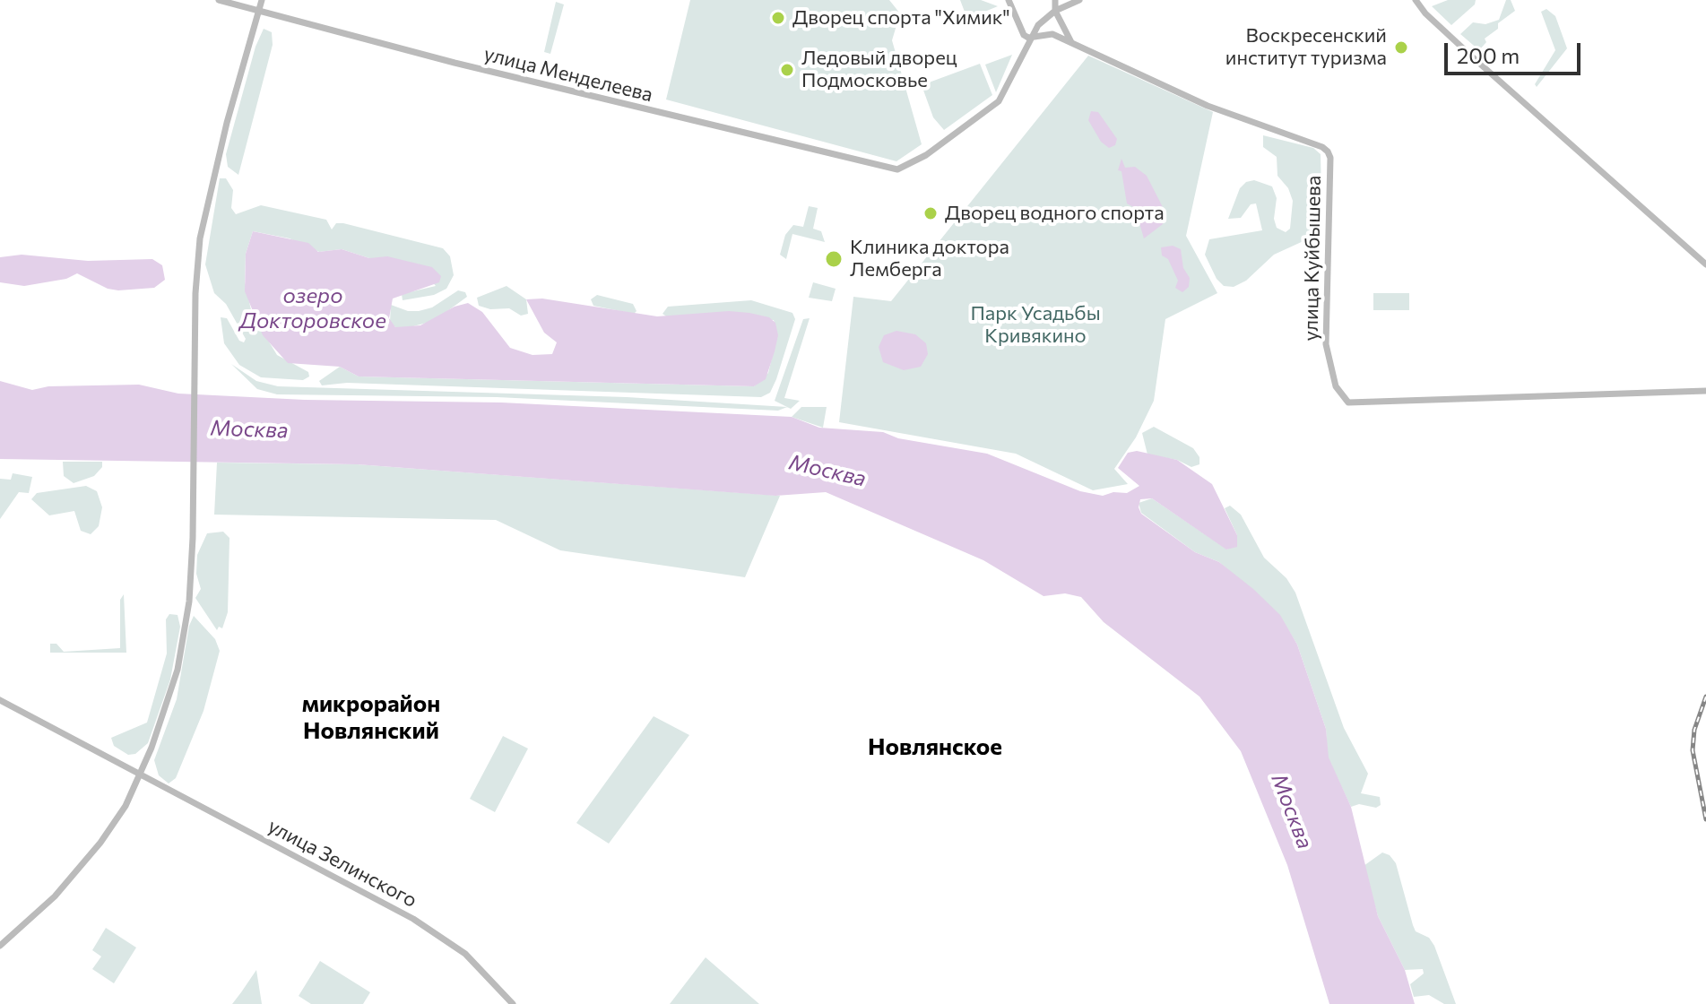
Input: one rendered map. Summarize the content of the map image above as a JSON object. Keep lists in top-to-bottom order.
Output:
{
  "streets": {
    "street": ["улица Менделеева", "улица Куйбышева", "улица Зелинского"]
  },
  "districts": ["микрорайон Новлянский", "Новлянское"],
  "water": ["озеро Докторовское", "Москва"],
  "parks": ["Парк Усадьбы Кривякино"],
  "places": [
    "Дворец спорта \"Химик\"",
    "Воскресенский институт туризма",
    "Ледовый дворец Подмосковье",
    "Дворец водного спорта",
    "Клиника доктора Лемберга"
  ],
  "scale_bar": "200 m"
}
